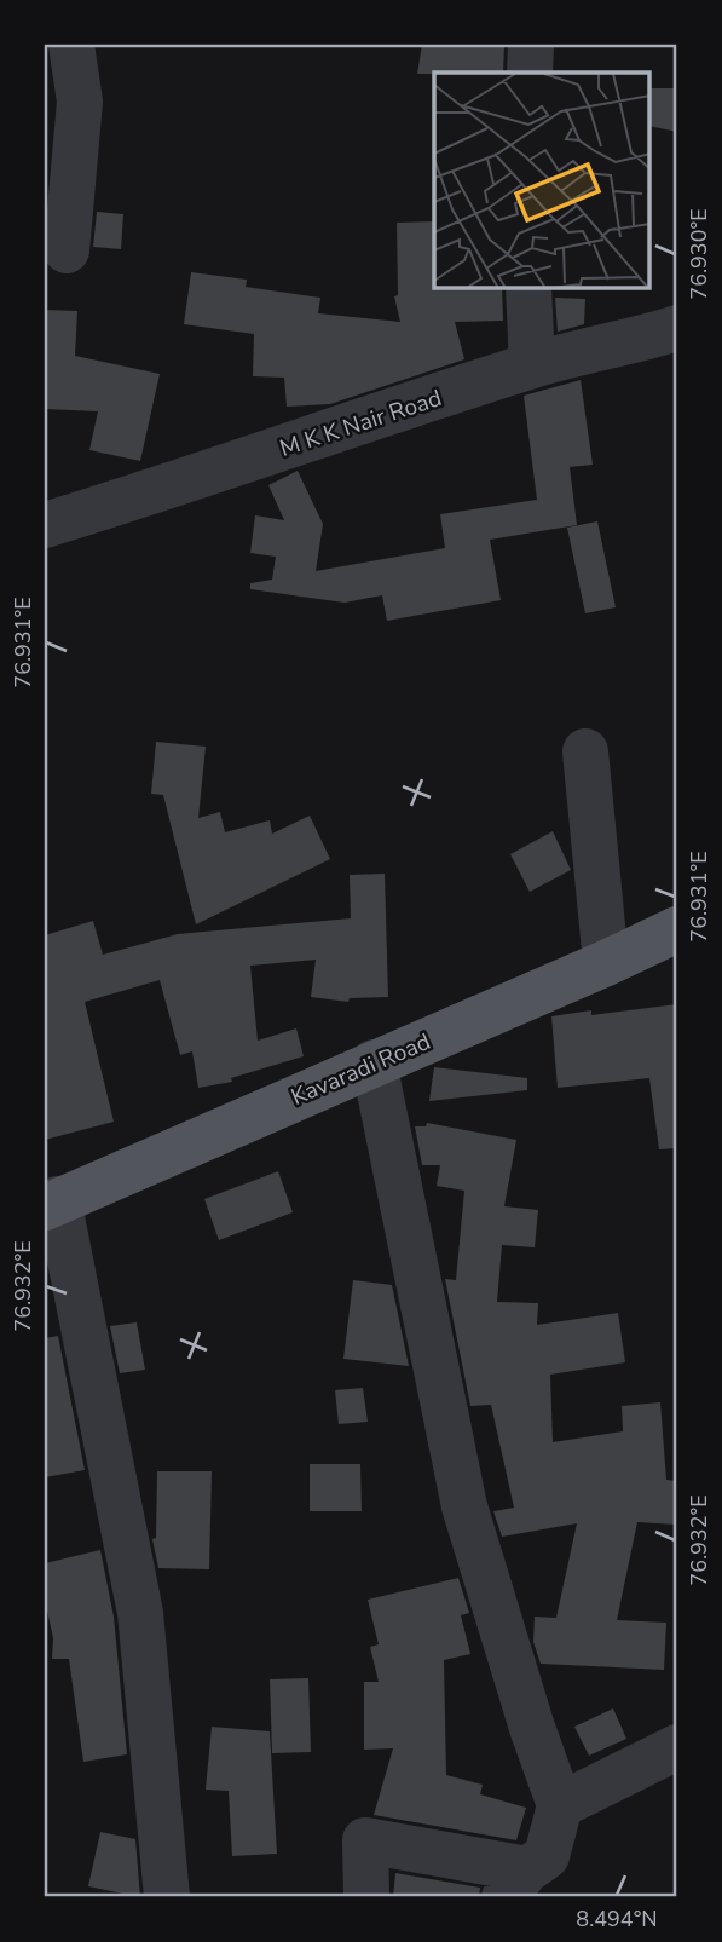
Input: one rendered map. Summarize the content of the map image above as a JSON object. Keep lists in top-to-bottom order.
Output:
{
  "streets": {
    "main road": ["Kavaradi Road"],
    "street": ["M K K Nair Road"]
  },
  "coordinates": [
    "76.930°E",
    "76.931°E",
    "76.932°E",
    "8.494°N"
  ]
}
